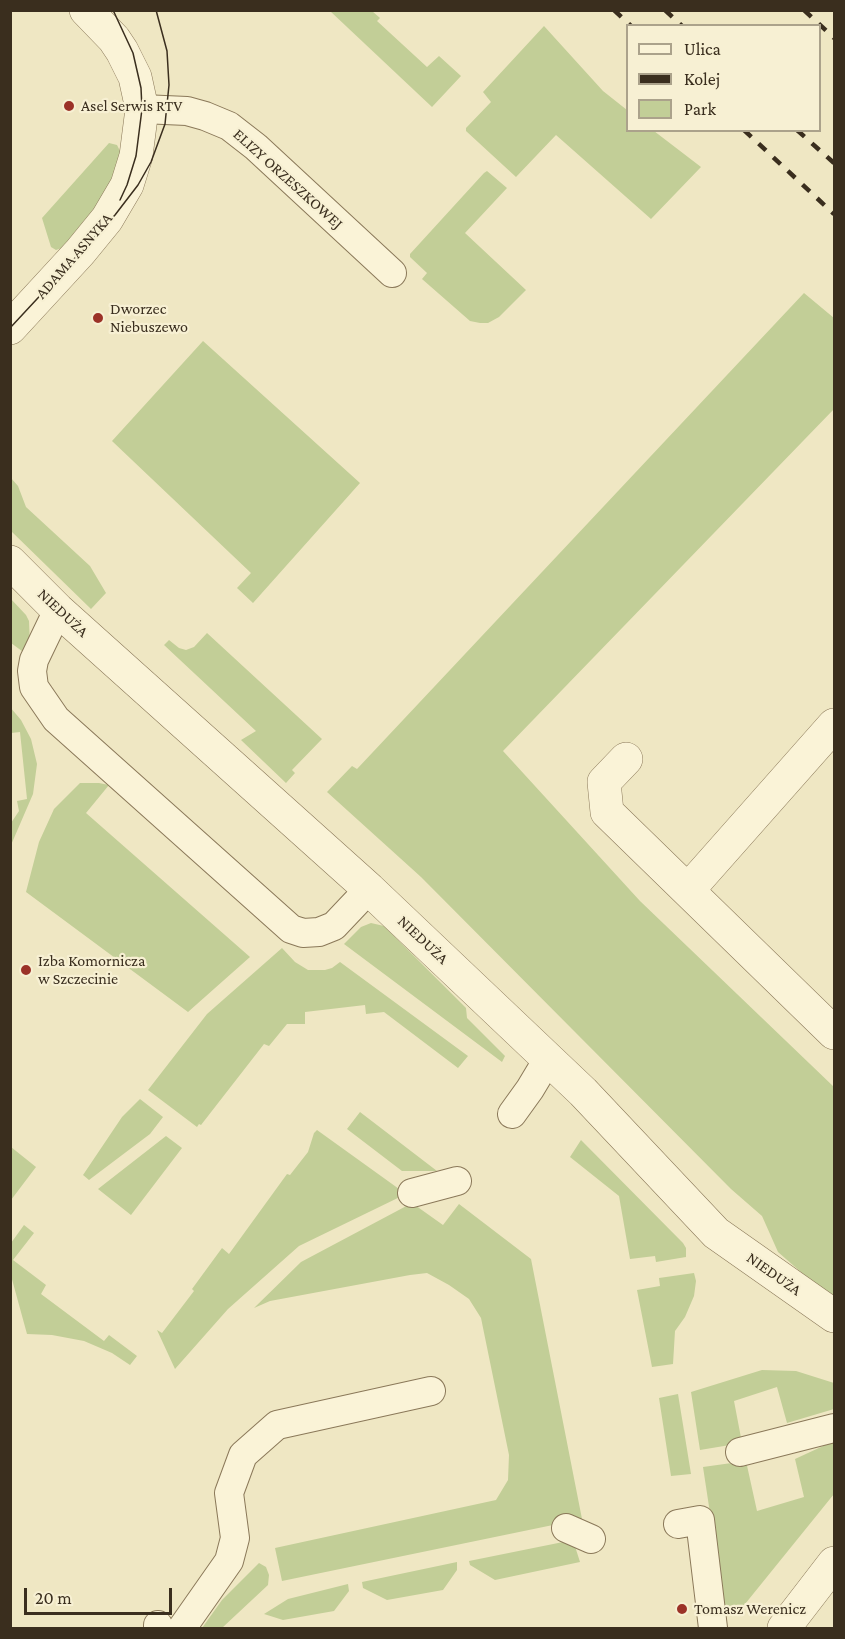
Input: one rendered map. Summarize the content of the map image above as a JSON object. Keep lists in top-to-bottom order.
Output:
{
  "streets": {
    "street": ["ADAMA ASNYKA", "NIEDUŻA"],
    "lane": ["ELIZY ORZESZKOWEJ"]
  },
  "crossings": [
    ["ELIZY ORZESZKOWEJ", "ADAMA ASNYKA"]
  ],
  "places": [
    "Asel Serwis RTV",
    "Dworzec Niebuszewo",
    "Izba Komornicza w Szczecinie",
    "Tomasz Werenicz"
  ],
  "legend": ["Ulica", "Kolej", "Park"],
  "scale_bar": "20 m"
}
